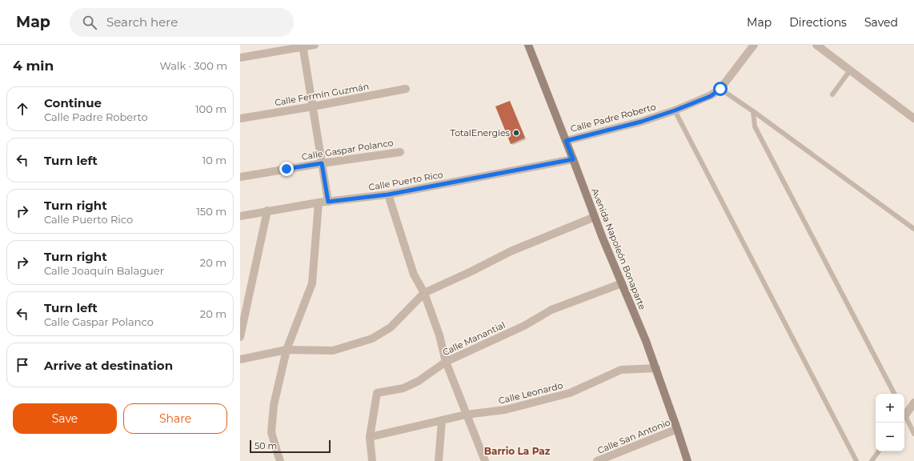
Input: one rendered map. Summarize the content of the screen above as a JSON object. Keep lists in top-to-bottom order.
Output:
{
  "streets": {
    "main road": ["Avenida Napoleón Bonaparte"],
    "street": [
      "Calle Fermín Guzmán",
      "Calle Padre Roberto",
      "Calle Gaspar Polanco",
      "Calle Puerto Rico",
      "Calle Manantial",
      "Calle Leonardo",
      "Calle San Antonio"
    ]
  },
  "crossings": [
    ["Calle Padre Roberto", "Avenida Napoleón Bonaparte"],
    ["Calle Puerto Rico", "Avenida Napoleón Bonaparte"],
    ["Avenida Napoleón Bonaparte", "Calle Manantial"],
    ["Avenida Napoleón Bonaparte", "Calle Leonardo"],
    ["Avenida Napoleón Bonaparte", "Calle San Antonio"],
    ["Calle Manantial", "Calle Leonardo"]
  ],
  "districts": ["Barrio La Paz"],
  "places": ["TotalEnergies"],
  "scale_bar": "50 m",
  "page": {
    "header": "Map",
    "search": "Search here",
    "nav": ["Map", "Directions", "Saved"],
    "heading": ["4 min", "Walk · 300 m"],
    "list": [
      ["Continue", "Calle Padre Roberto", "100 m"],
      ["Turn left", "10 m"],
      ["Turn right", "Calle Puerto Rico", "150 m"],
      ["Turn right", "Calle Joaquín Balaguer", "20 m"],
      ["Turn left", "Calle Gaspar Polanco", "20 m"],
      "Arrive at destination"
    ],
    "buttons": ["Save", "Share"],
    "map_buttons": ["+", "−"],
    "scale": "50 m"
  }
}
